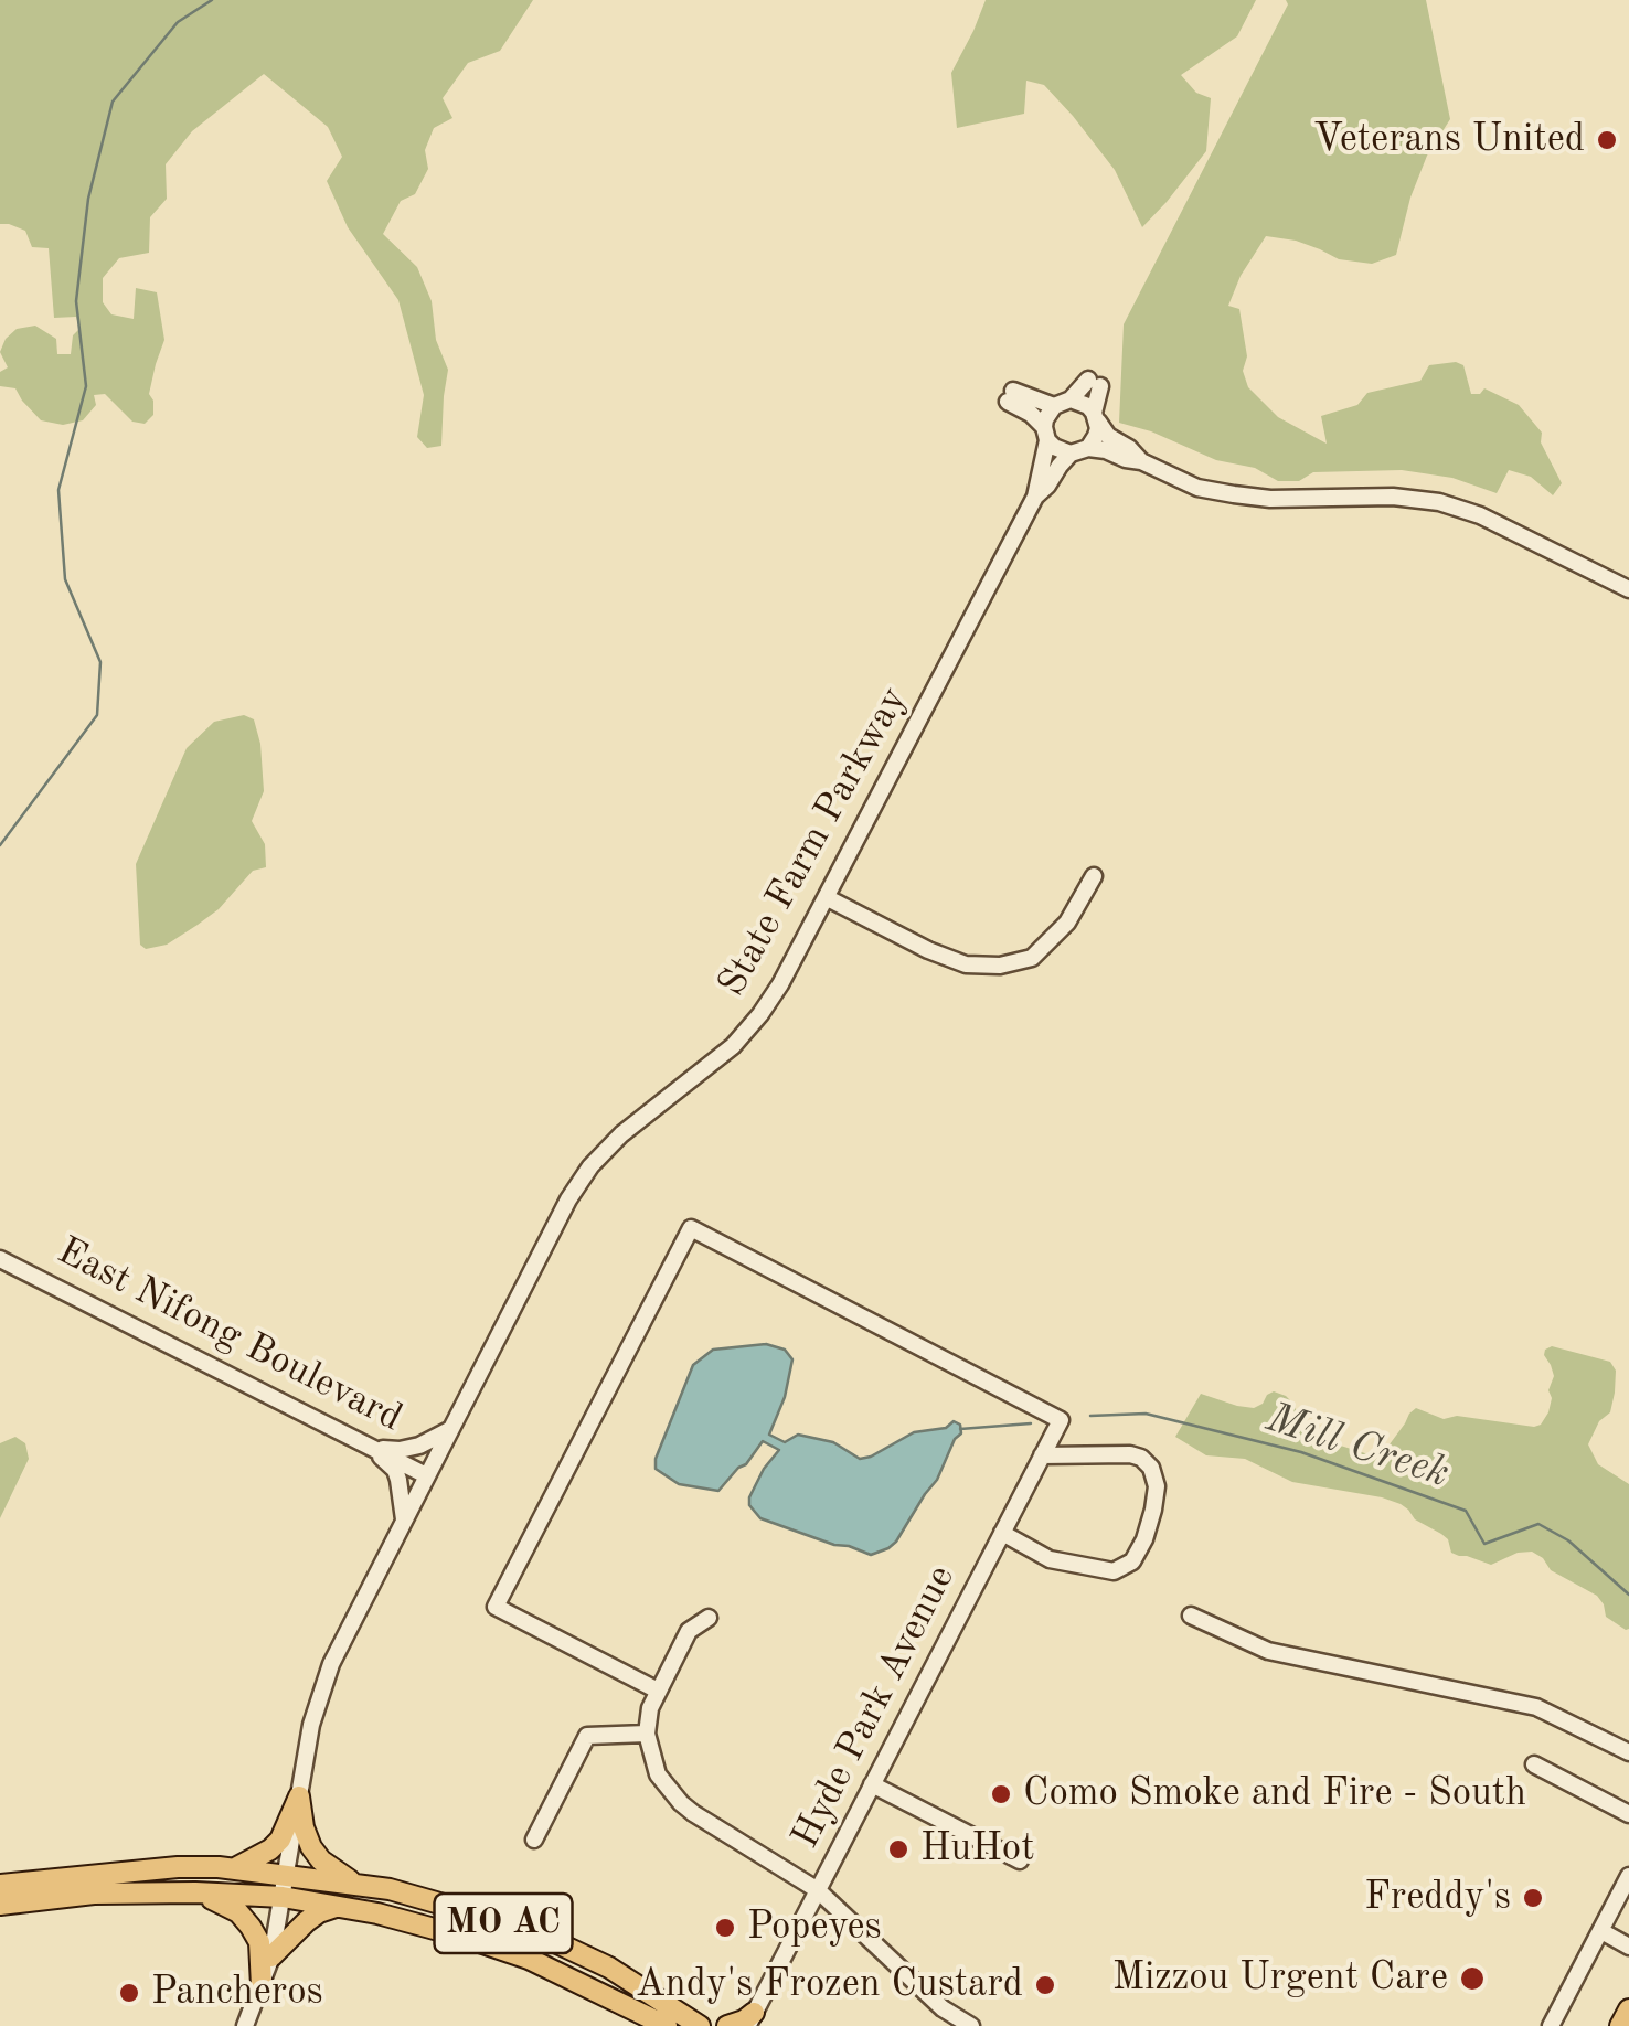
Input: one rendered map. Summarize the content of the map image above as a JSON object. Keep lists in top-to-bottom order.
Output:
{
  "streets": {
    "main road": ["MO AC"],
    "street": ["State Farm Parkway", "East Nifong Boulevard", "Hyde Park Avenue"]
  },
  "crossings": [
    ["State Farm Parkway", "East Nifong Boulevard"],
    ["State Farm Parkway", "MO AC"]
  ],
  "water": ["Mill Creek"],
  "places": [
    "Veterans United",
    "Como Smoke and Fire - South",
    "HuHot",
    "Freddy's",
    "Popeyes",
    "Mizzou Urgent Care",
    "Andy's Frozen Custard",
    "Pancheros"
  ]
}
